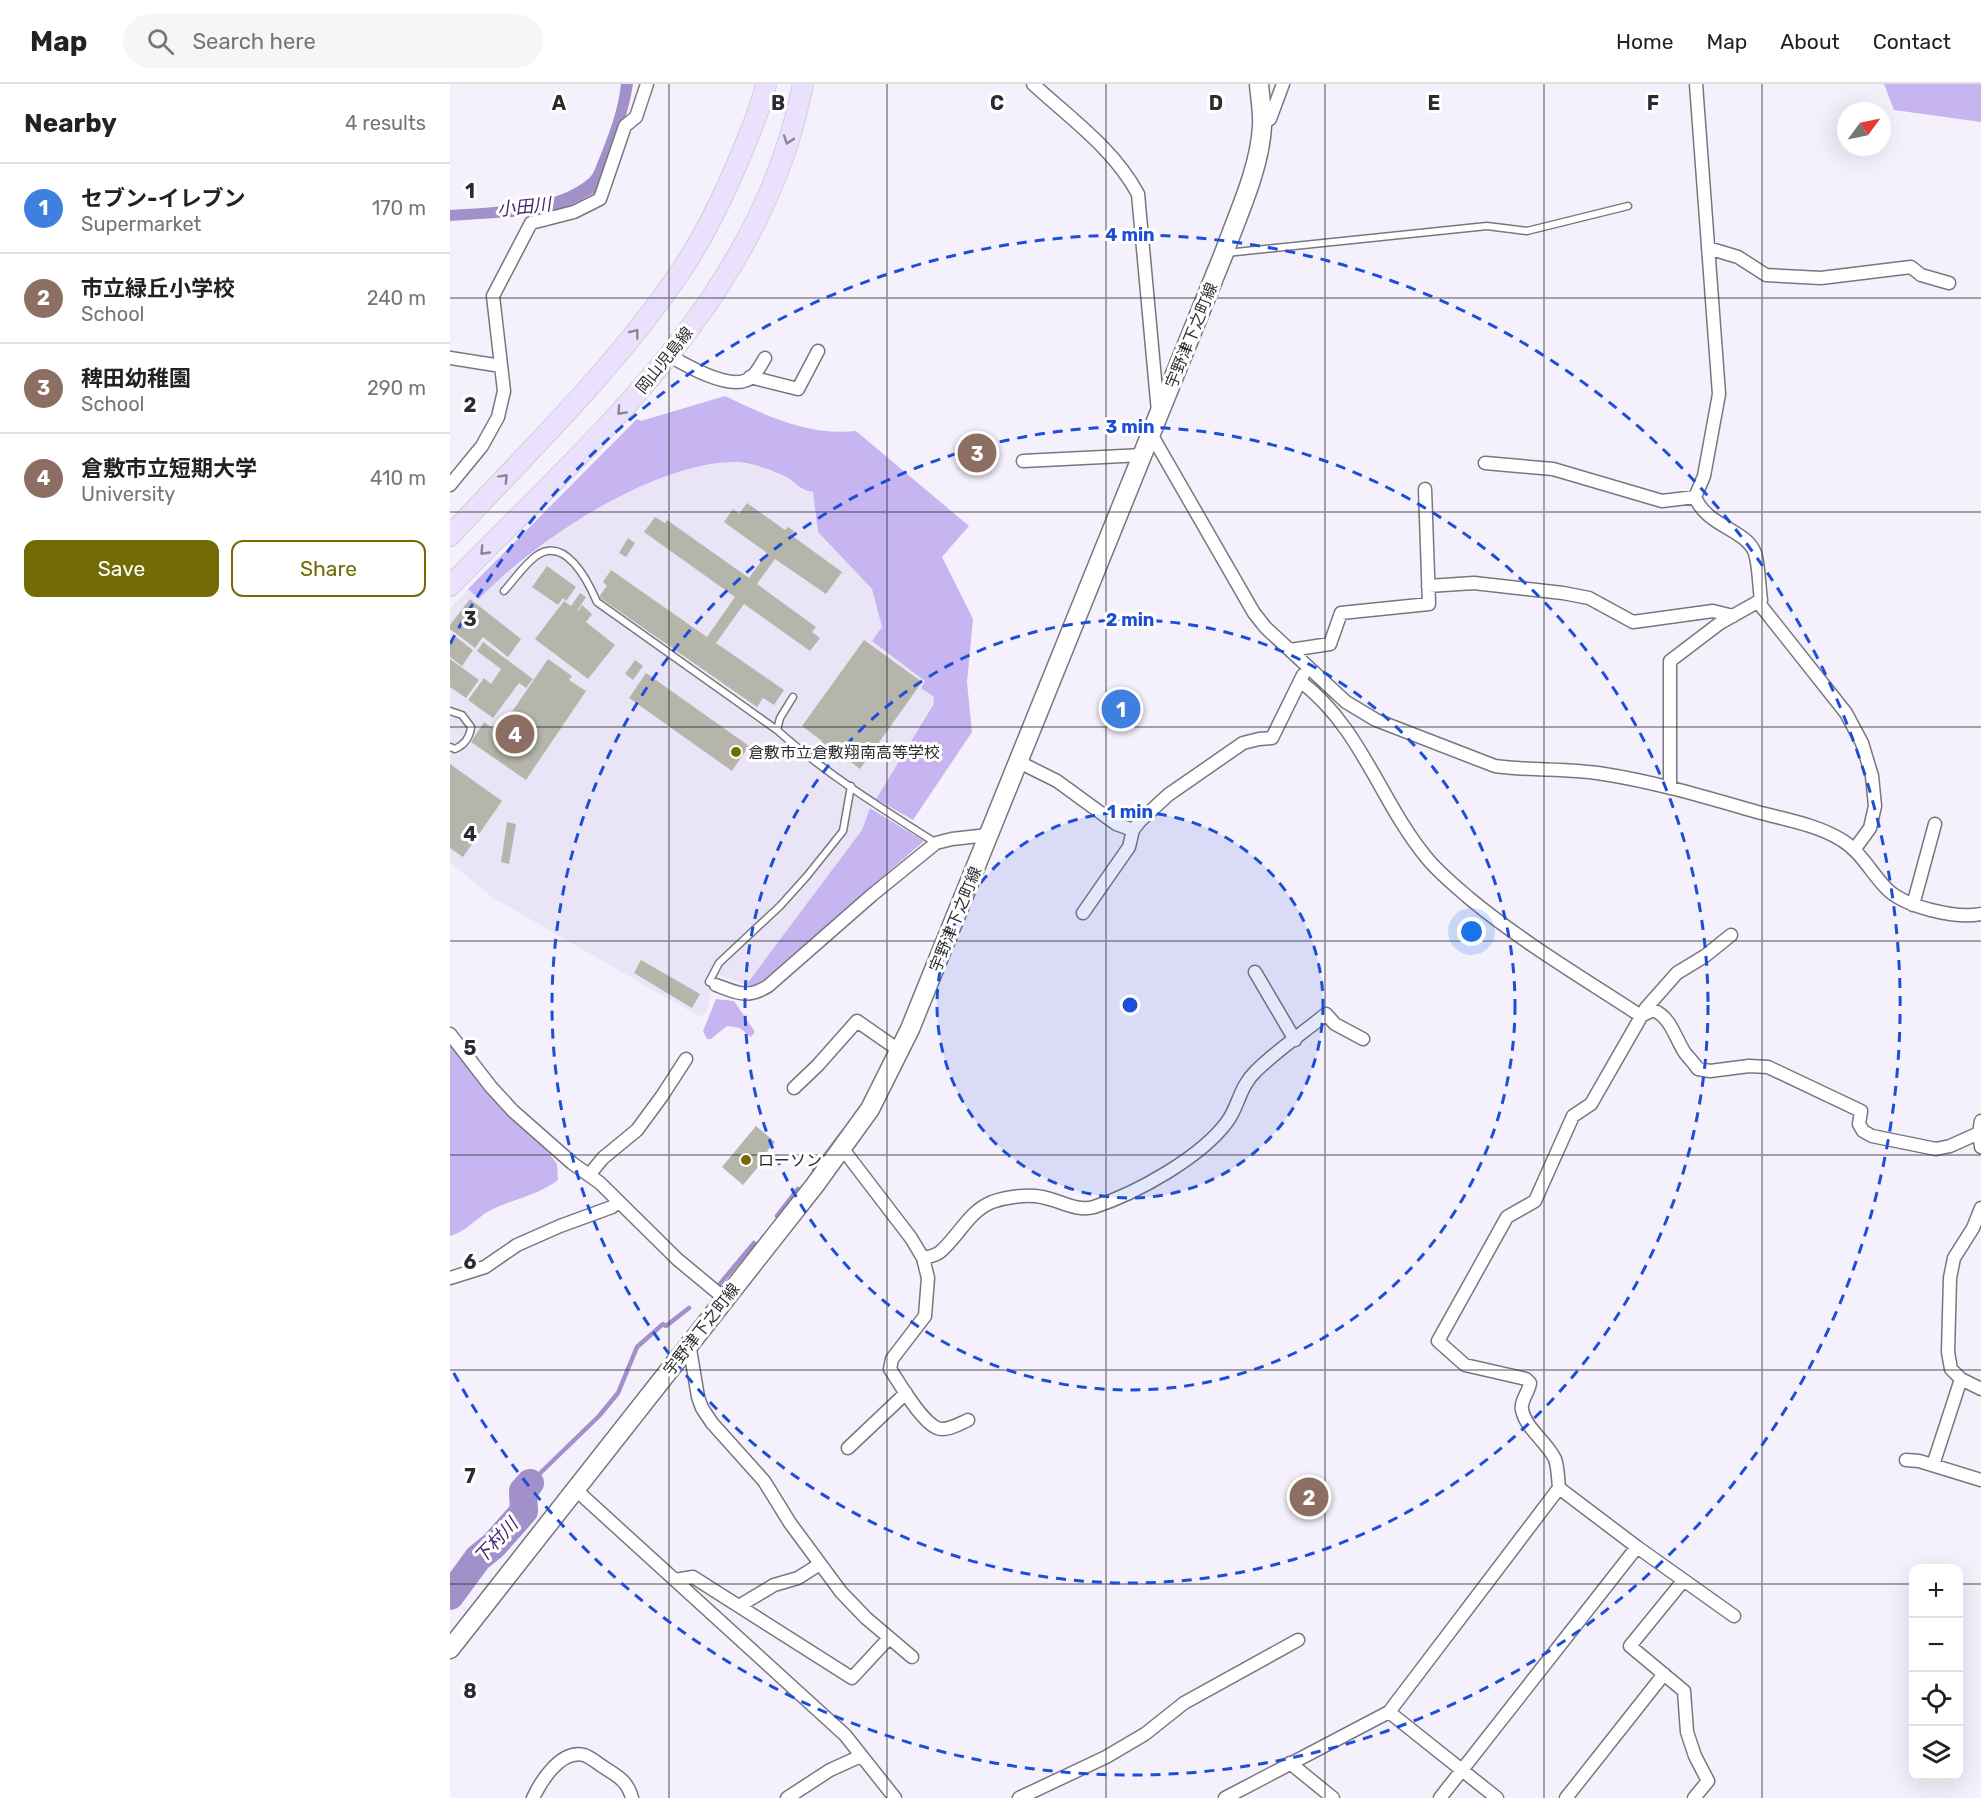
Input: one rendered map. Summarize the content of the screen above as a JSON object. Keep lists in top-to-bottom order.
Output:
{
  "streets": {
    "main road": ["宇野津下之町線", "岡山児島線"]
  },
  "water": ["小田川", "下村川"],
  "places": ["倉敷市立倉敷翔南高等学校", "ローソン"],
  "north": "top right",
  "page": {
    "header": "Map",
    "search": "Search here",
    "nav": [
      "Home",
      "Map",
      "About",
      "Contact"
    ],
    "heading": ["Nearby", "4 results"],
    "list": [
      {
        "mark": "1",
        "name": "セブン-イレブン",
        "note": "Supermarket",
        "value": "170 m"
      },
      {
        "mark": "2",
        "name": "市立緑丘小学校",
        "note": "School",
        "value": "240 m"
      },
      {
        "mark": "3",
        "name": "稗田幼稚園",
        "note": "School",
        "value": "290 m"
      },
      {
        "mark": "4",
        "name": "倉敷市立短期大学",
        "note": "University",
        "value": "410 m"
      }
    ],
    "pins": [
      "3",
      "1",
      "4",
      "2"
    ],
    "buttons": ["Save", "Share"],
    "map_buttons": ["+", "−"]
  },
  "grid": {
    "columns": [
      "A",
      "B",
      "C",
      "D",
      "E",
      "F"
    ],
    "rows": [
      "1",
      "2",
      "3",
      "4",
      "5",
      "6",
      "7",
      "8"
    ]
  },
  "rings": [
    "4 min",
    "3 min",
    "2 min",
    "1 min"
  ]
}
